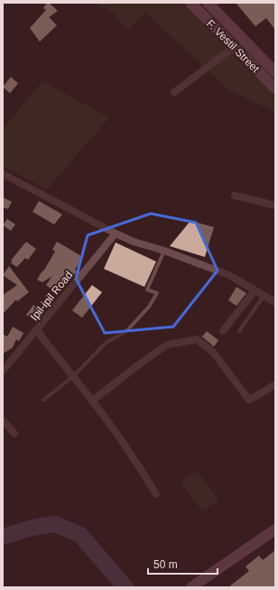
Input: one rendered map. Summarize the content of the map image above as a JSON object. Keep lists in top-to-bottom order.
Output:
{
  "streets": {
    "main road": ["F. Vestil Street"],
    "street": ["Ipil-ipil Road"]
  },
  "scale_bar": "50 m"
}
